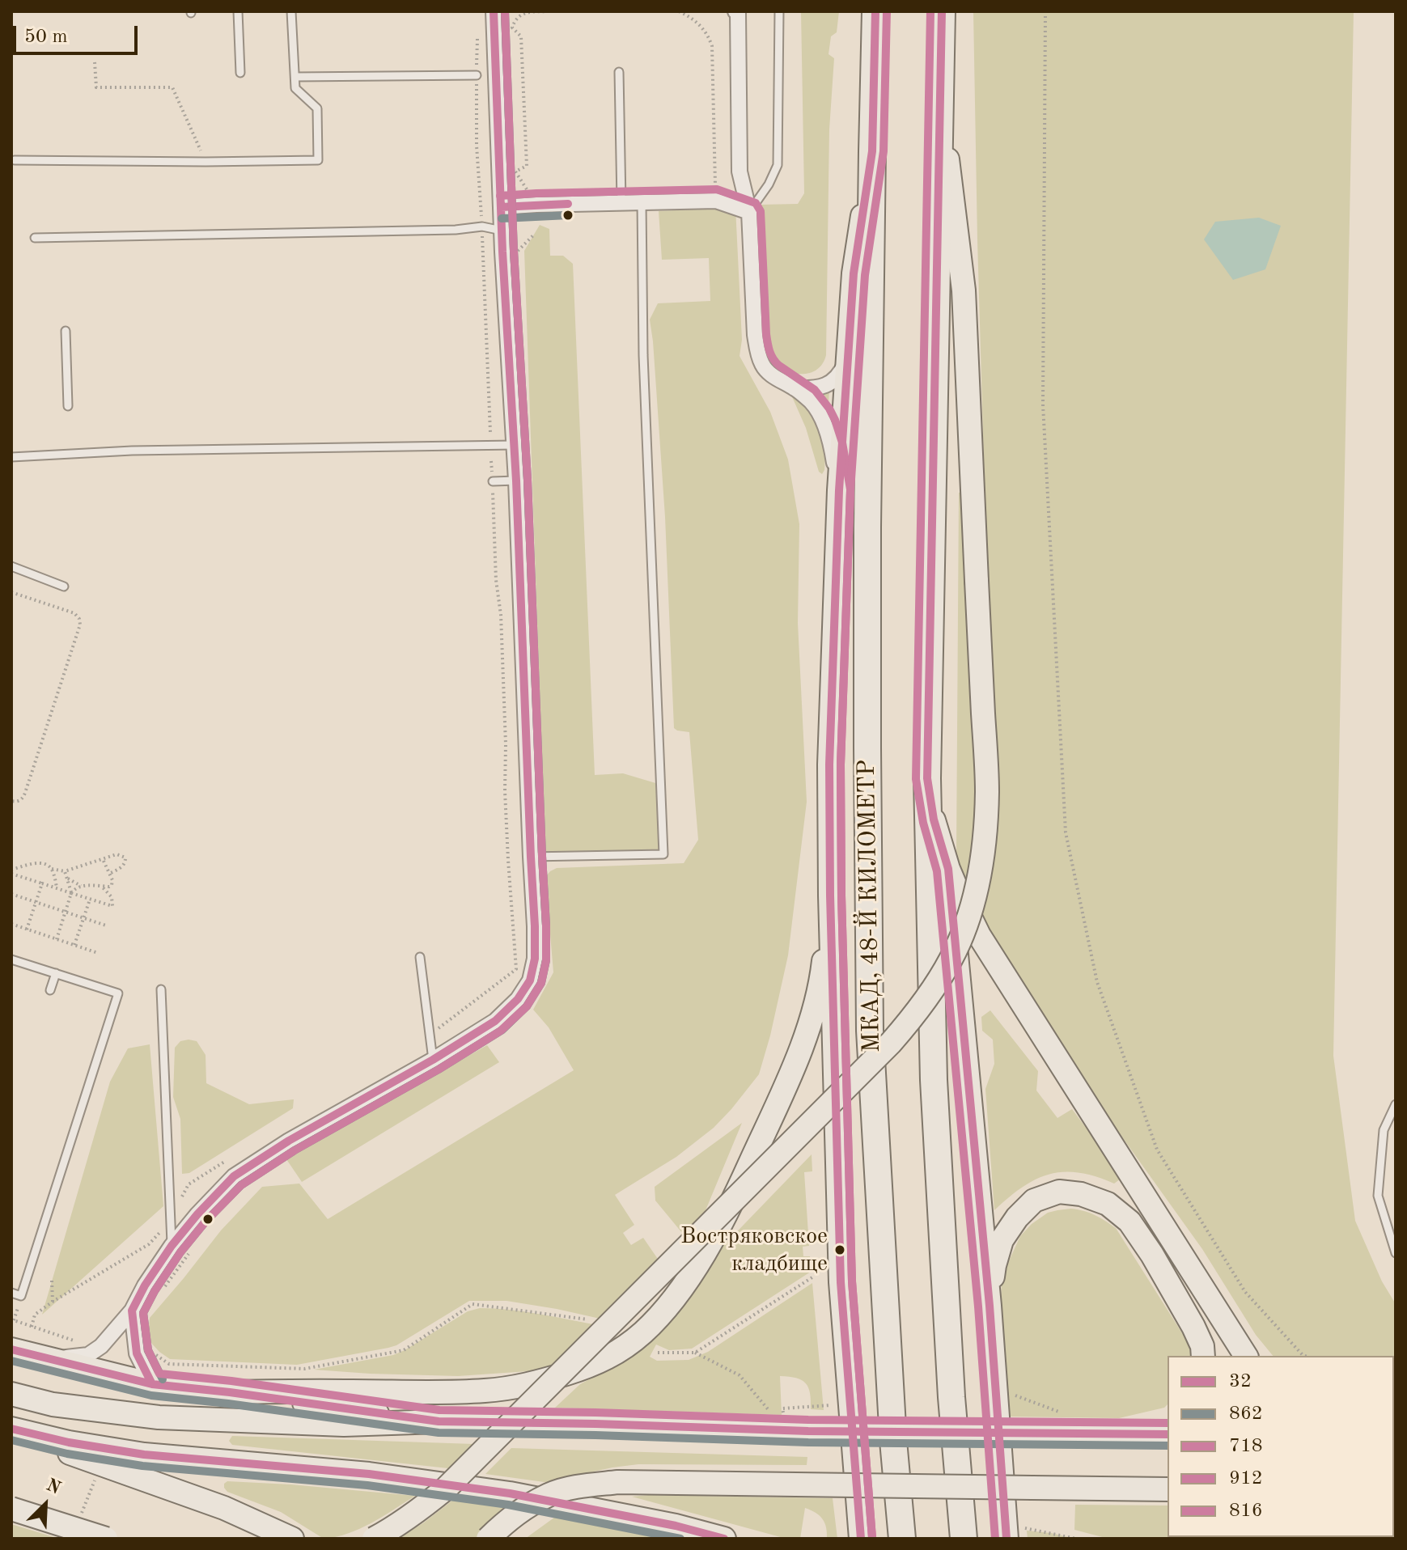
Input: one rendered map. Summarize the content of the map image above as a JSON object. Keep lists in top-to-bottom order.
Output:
{
  "streets": {
    "highway": ["МКАД, 48-Й КИЛОМЕТР"]
  },
  "places": ["Востряковское кладбище"],
  "lines": [
    "transit line 32",
    "transit line 862",
    "transit line 718",
    "transit line 912",
    "transit line 816"
  ],
  "legend": [
    "32",
    "862",
    "718",
    "912",
    "816"
  ],
  "scale_bar": "50 m",
  "north": "top right"
}
